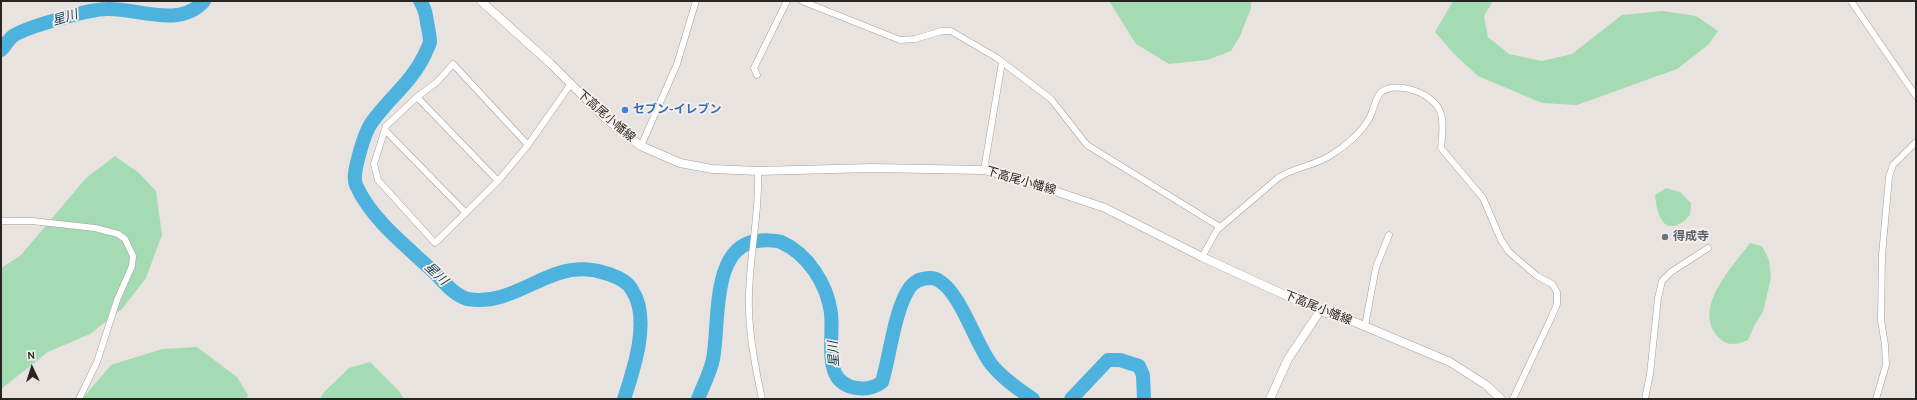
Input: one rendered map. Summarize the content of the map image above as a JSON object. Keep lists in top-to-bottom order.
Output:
{
  "streets": {
    "main road": ["下高尾小幡線"]
  },
  "water": ["星川"],
  "places": ["セブン-イレブン", "得成寺"],
  "north": "top"
}
